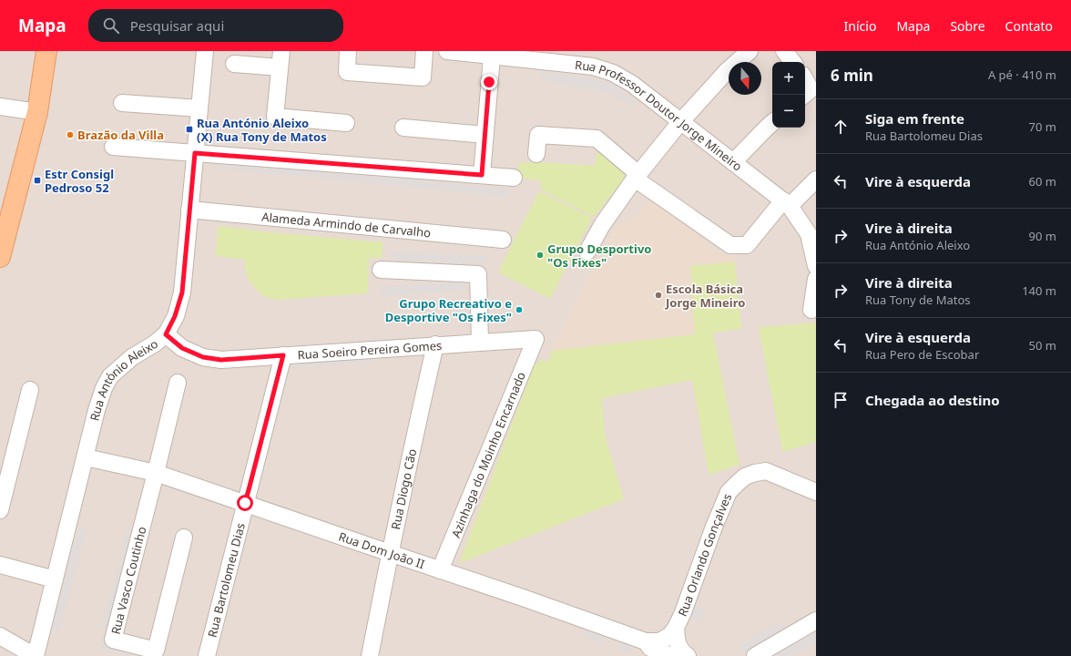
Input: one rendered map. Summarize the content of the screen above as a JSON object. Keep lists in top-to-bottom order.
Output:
{
  "streets": {
    "street": [
      "Rua Professor Doutor Jorge Mineiro",
      "Alameda Armindo de Carvalho",
      "Rua Soeiro Pereira Gomes",
      "Rua António Aleixo",
      "Azinhaga do Moinho Encarnado",
      "Rua Diogo Cão",
      "Rua Dom João II",
      "Rua Orlando Gonçalves",
      "Rua Bartolomeu Dias",
      "Rua Vasco Coutinho"
    ]
  },
  "crossings": [
    ["Alameda Armindo de Carvalho", "Rua António Aleixo"],
    ["Rua Soeiro Pereira Gomes", "Rua António Aleixo"],
    ["Rua Soeiro Pereira Gomes", "Azinhaga do Moinho Encarnado"],
    ["Rua Soeiro Pereira Gomes", "Rua Diogo Cão"],
    ["Rua Soeiro Pereira Gomes", "Rua Bartolomeu Dias"],
    ["Rua António Aleixo", "Rua Dom João II"],
    ["Azinhaga do Moinho Encarnado", "Rua Dom João II"],
    ["Rua Diogo Cão", "Rua Dom João II"],
    ["Rua Dom João II", "Rua Orlando Gonçalves"],
    ["Rua Dom João II", "Rua Bartolomeu Dias"],
    ["Rua Dom João II", "Rua Vasco Coutinho"]
  ],
  "places": {
    "transit": ["Rua António Aleixo (X) Rua Tony de Matos", "Estr Consigl Pedroso 52"],
    "other": [
      "Brazão da Villa",
      "Grupo Desportivo \"Os Fixes\"",
      "Escola Básica Jorge Mineiro",
      "Grupo Recreativo e Desportive \"Os Fixes\""
    ]
  },
  "north": "bottom",
  "page": {
    "header": "Mapa",
    "search": "Pesquisar aqui",
    "nav": [
      "Início",
      "Mapa",
      "Sobre",
      "Contato"
    ],
    "heading": ["6 min", "A pé · 410 m"],
    "map_buttons": ["+", "−"],
    "list": [
      ["Siga em frente", "Rua Bartolomeu Dias", "70 m"],
      ["Vire à esquerda", "60 m"],
      ["Vire à direita", "Rua António Aleixo", "90 m"],
      ["Vire à direita", "Rua Tony de Matos", "140 m"],
      ["Vire à esquerda", "Rua Pero de Escobar", "50 m"],
      "Chegada ao destino"
    ]
  }
}
